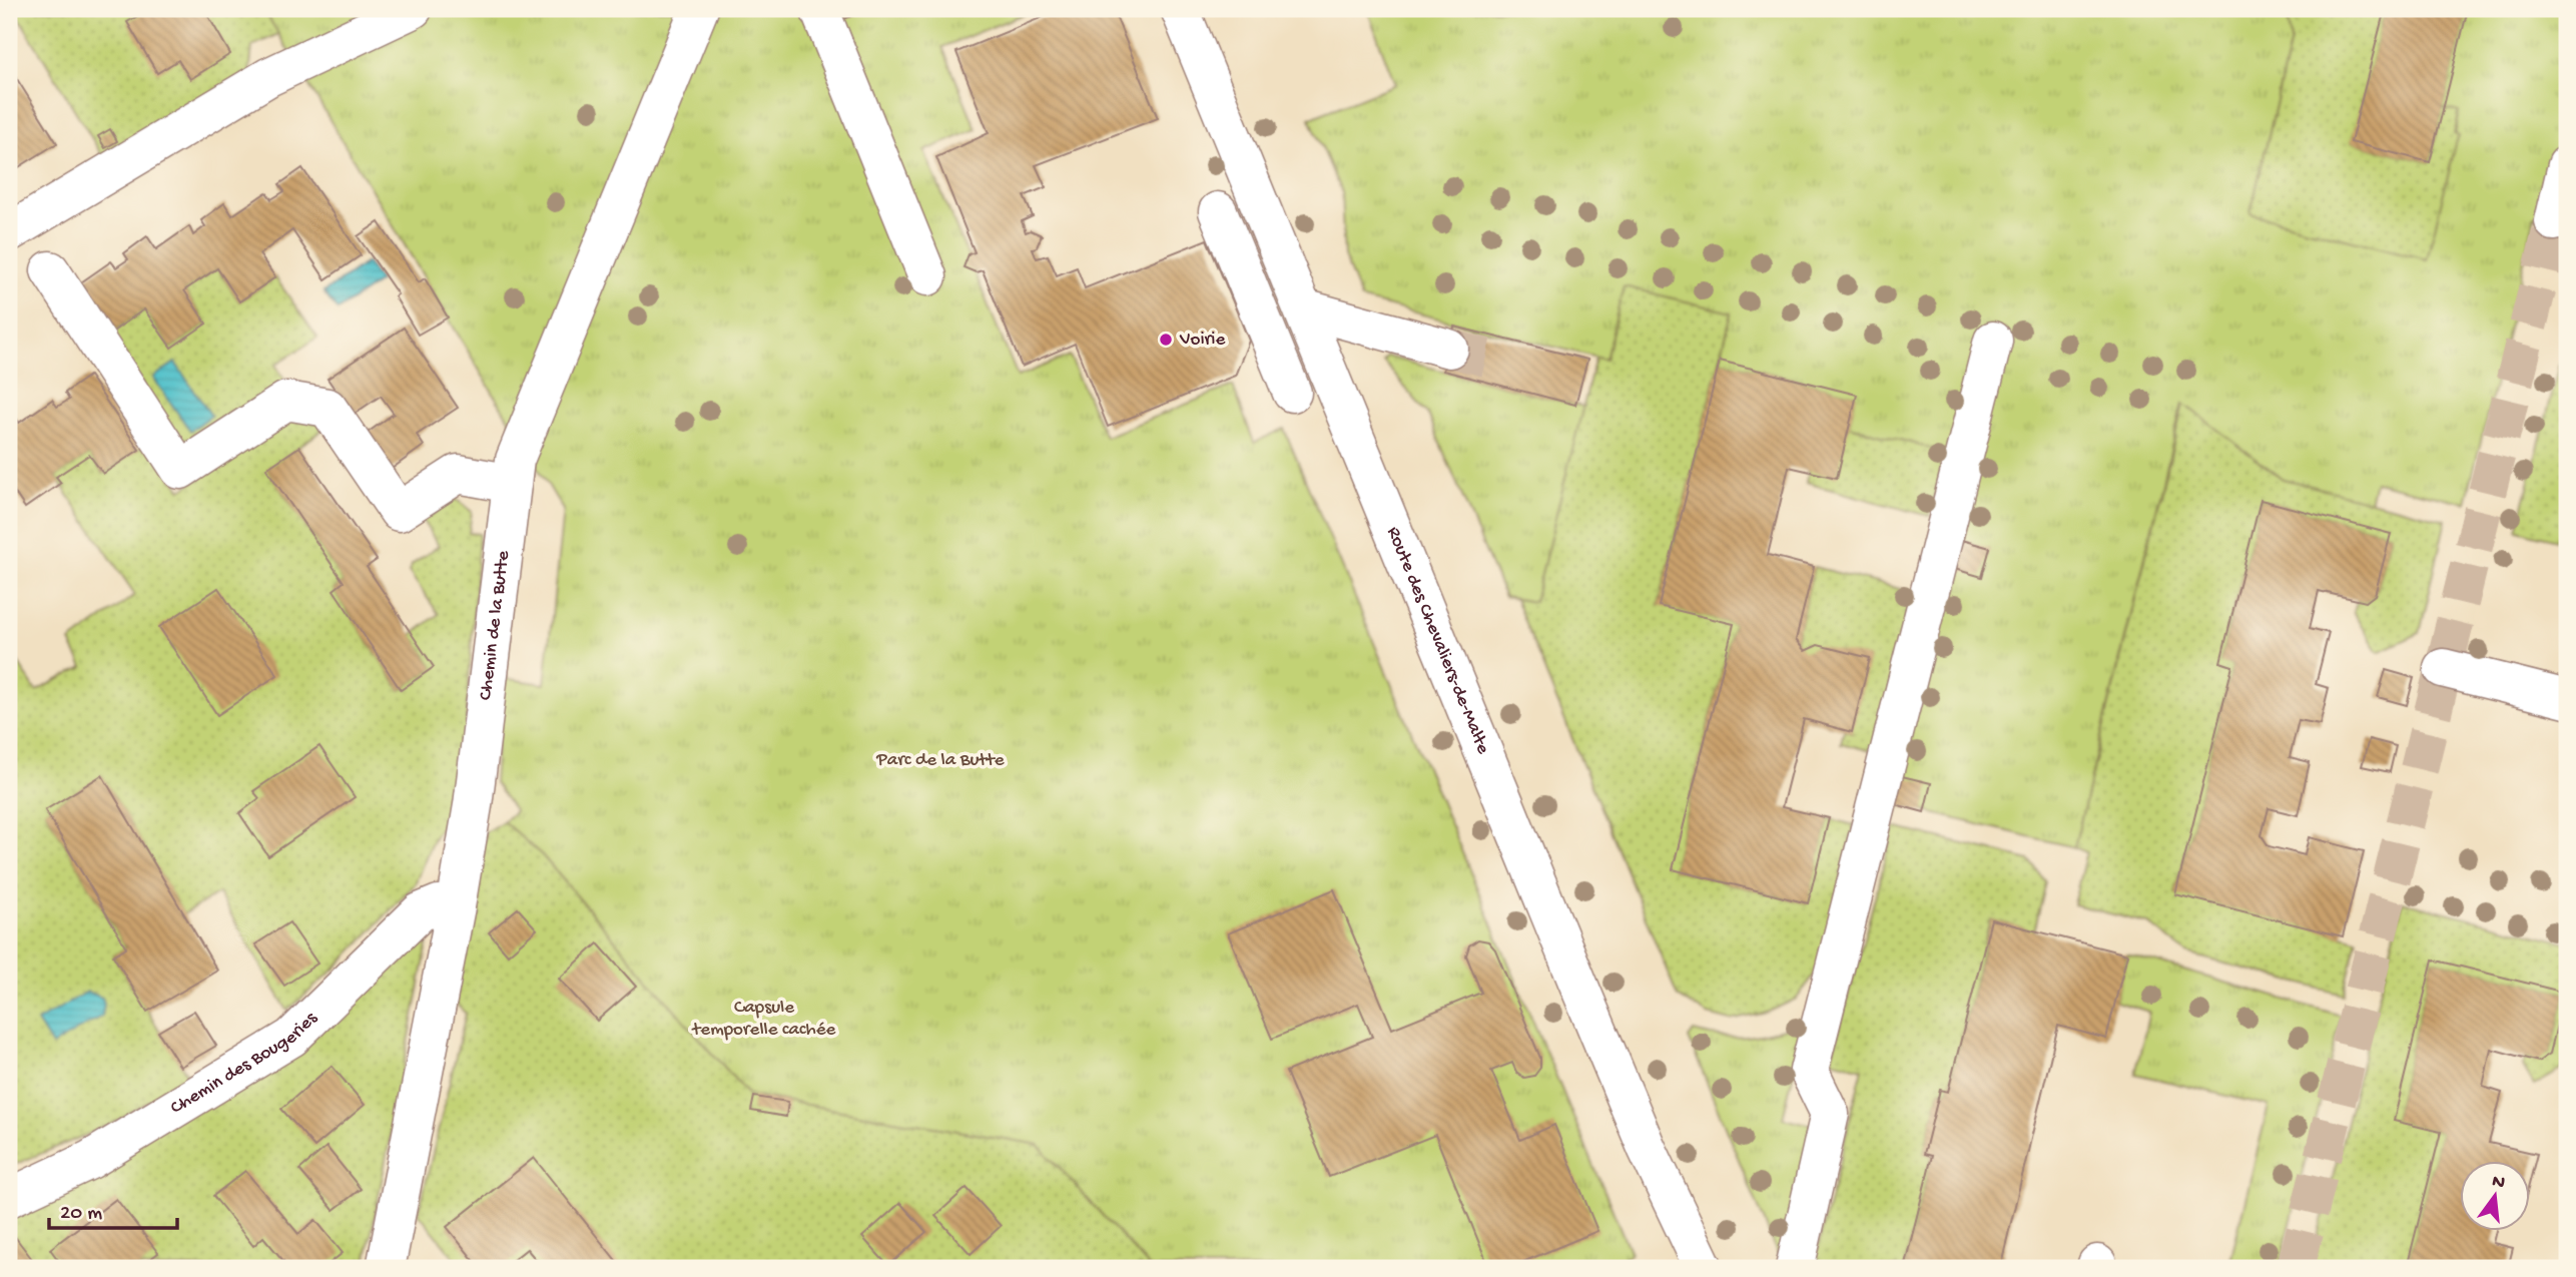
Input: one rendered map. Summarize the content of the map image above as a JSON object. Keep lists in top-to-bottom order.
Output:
{
  "streets": {
    "street": ["Chemin de la Butte", "Route des Chevaliers-de-Malte", "Chemin des Bougeries"]
  },
  "crossings": [
    ["Chemin de la Butte", "Chemin des Bougeries"]
  ],
  "parks": ["Parc de la Butte", "Capsule temporelle cachée"],
  "places": ["Voirie"],
  "scale_bar": "20 m",
  "north": "top"
}
